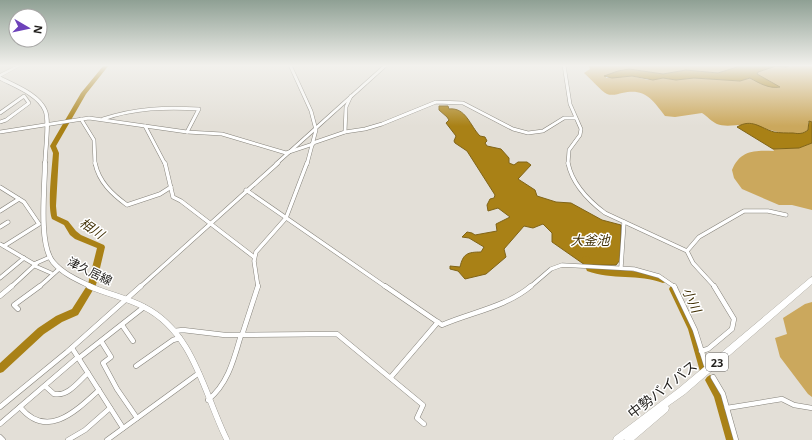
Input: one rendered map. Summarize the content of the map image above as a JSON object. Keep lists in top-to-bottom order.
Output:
{
  "streets": {
    "highway": ["23", "中勢バイパス"],
    "main road": ["津久居線"]
  },
  "water": ["相川", "大釜池", "小川"],
  "north": "right"
}
